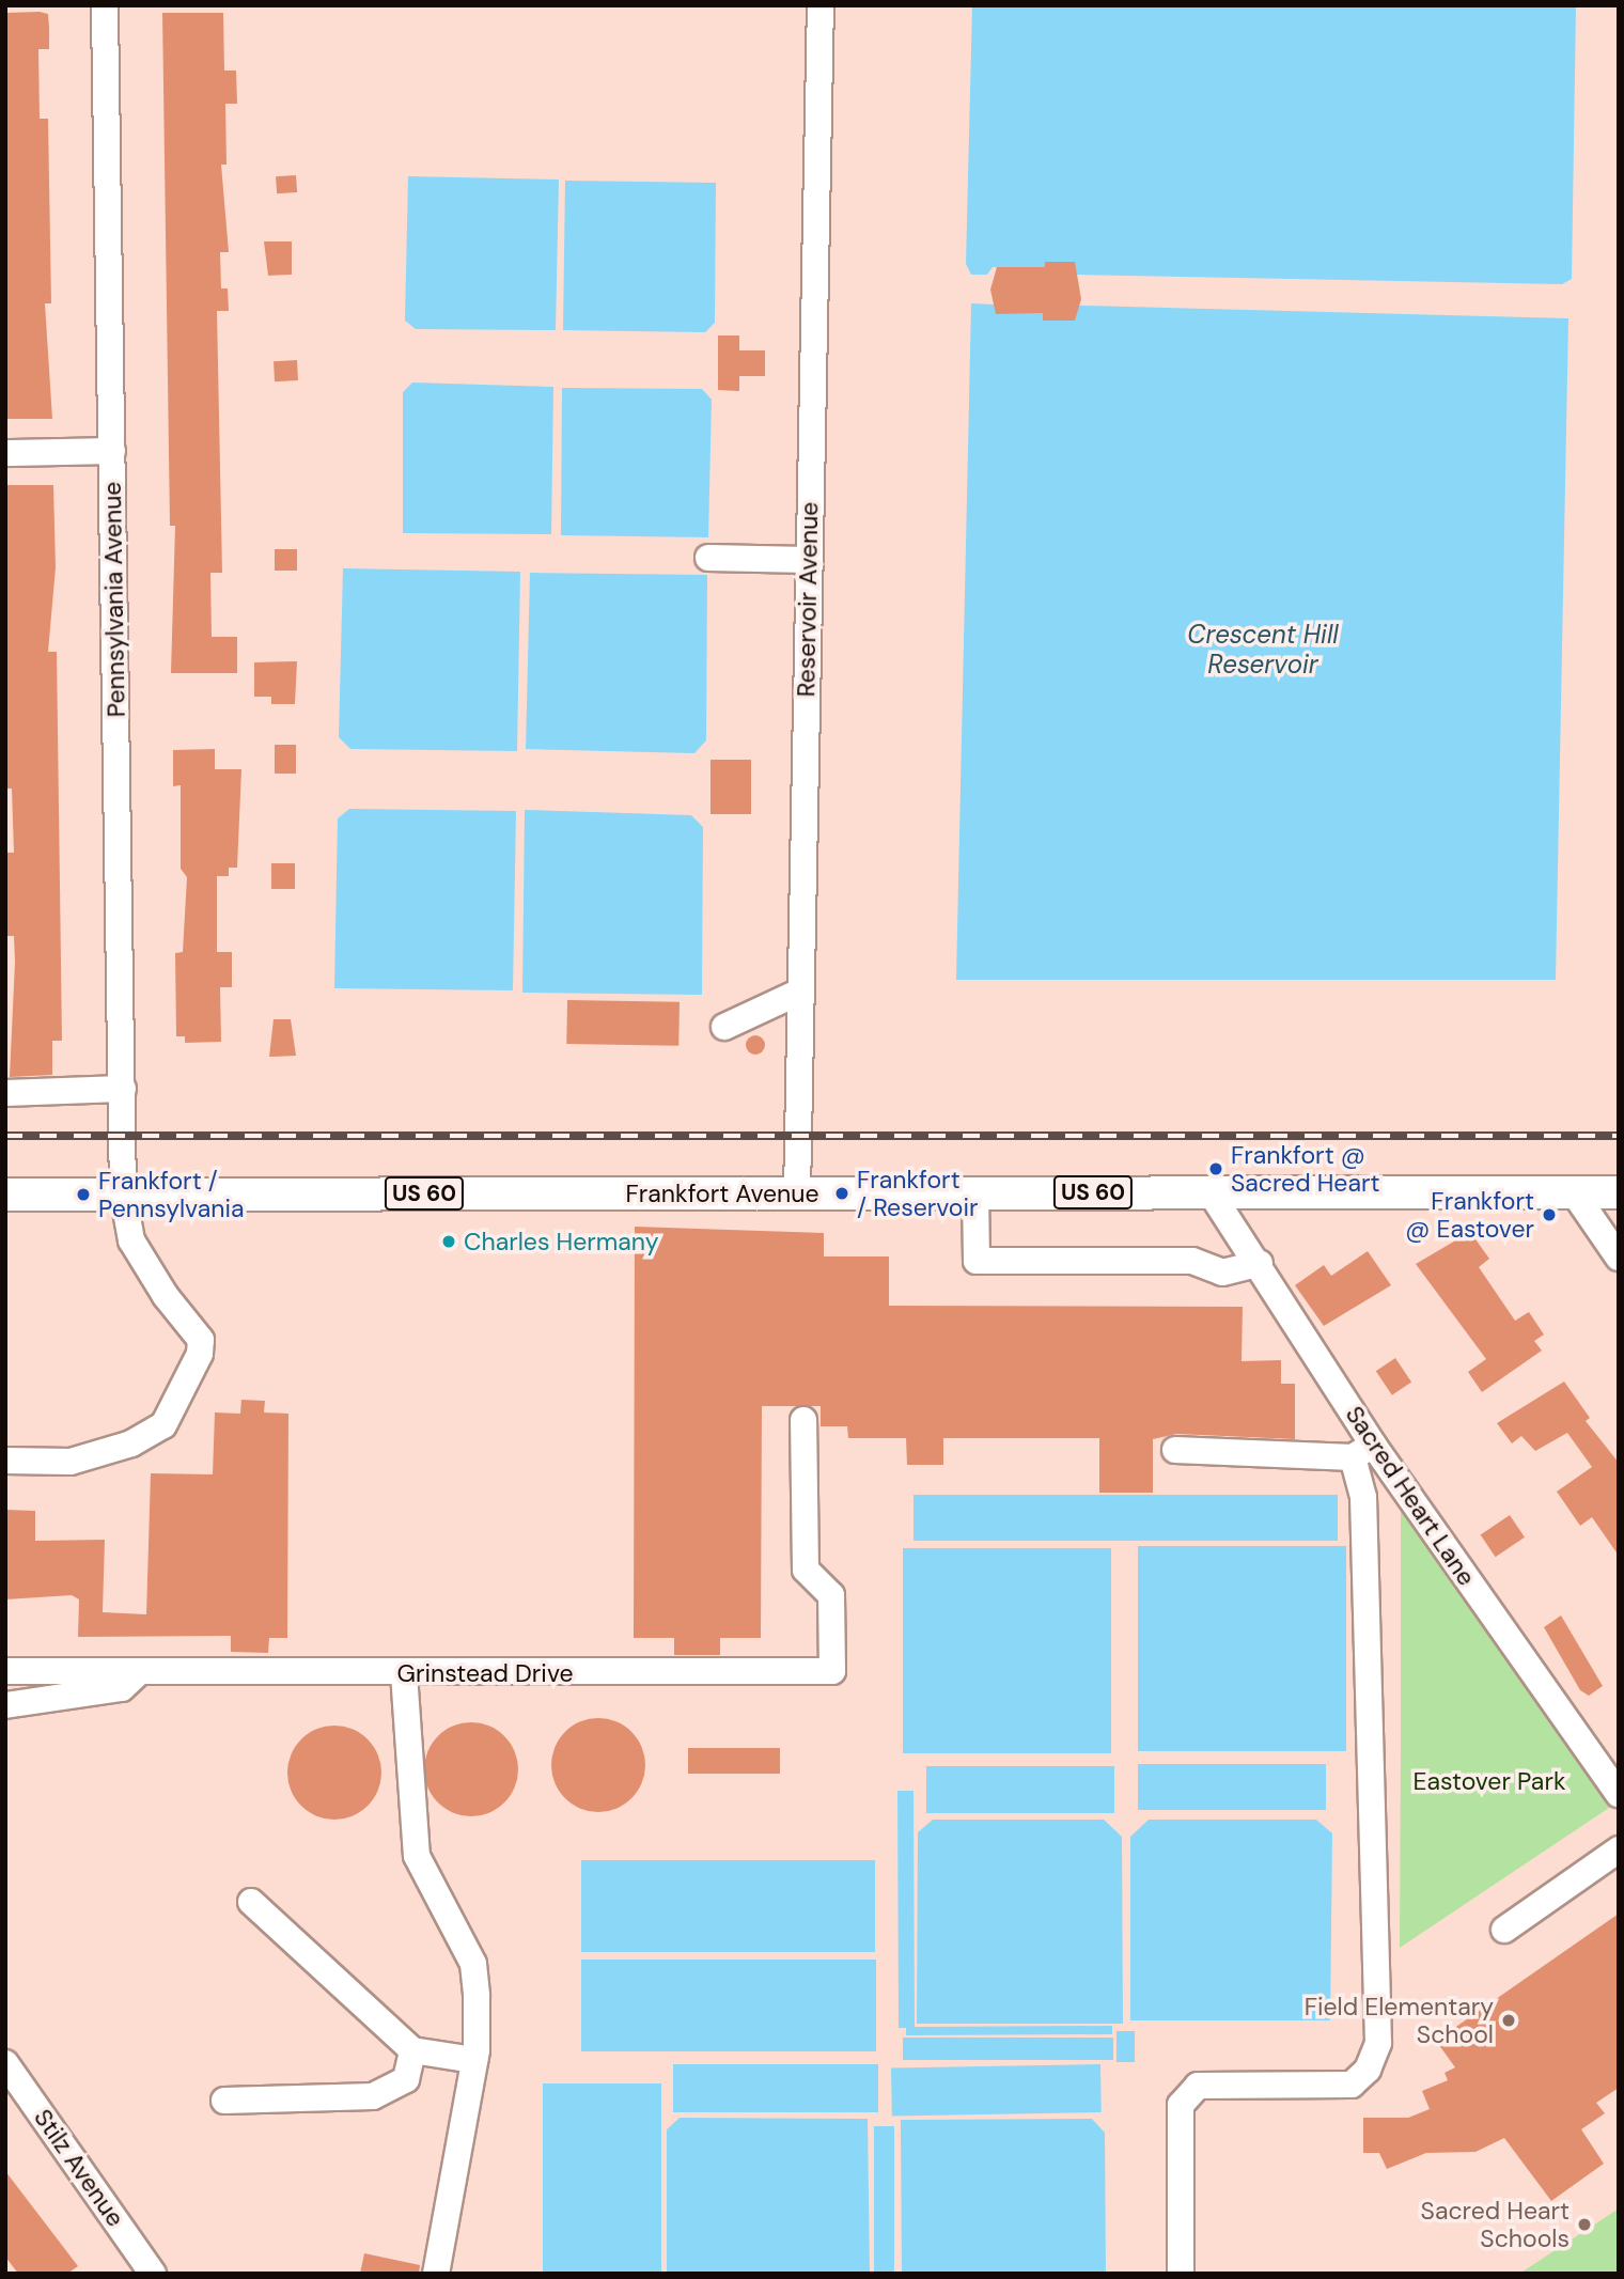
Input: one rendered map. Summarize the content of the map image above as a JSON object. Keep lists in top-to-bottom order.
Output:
{
  "streets": {
    "main road": ["US 60", "Frankfort Avenue"],
    "street": [
      "Pennsylvania Avenue",
      "Reservoir Avenue",
      "Sacred Heart Lane",
      "Grinstead Drive",
      "Stilz Avenue"
    ]
  },
  "crossings": [
    ["Pennsylvania Avenue", "Frankfort Avenue"],
    ["Reservoir Avenue", "Frankfort Avenue"],
    ["Frankfort Avenue", "Sacred Heart Lane"]
  ],
  "water": ["Crescent Hill Reservoir"],
  "parks": ["Eastover Park"],
  "places": [
    "Frankfort @ Sacred Heart",
    "Frankfort / Reservoir",
    "Frankfort / Pennsylvania",
    "Frankfort @ Eastover",
    "Charles Hermany",
    "Field Elementary School",
    "Sacred Heart Schools"
  ]
}
